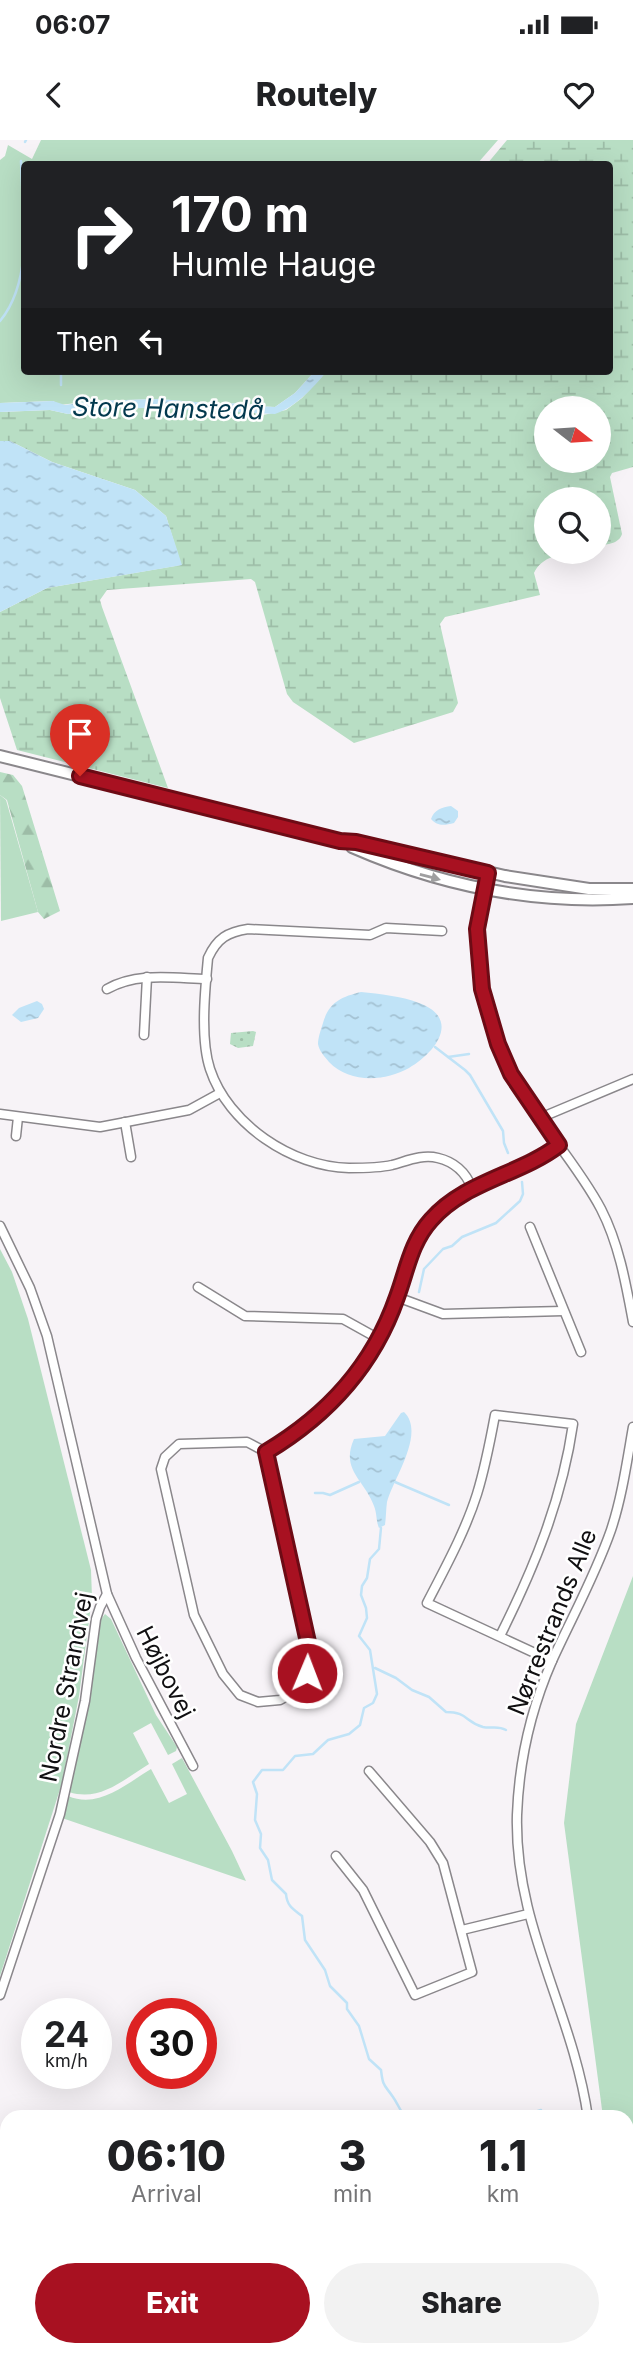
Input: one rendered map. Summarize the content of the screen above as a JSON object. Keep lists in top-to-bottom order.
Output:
{
  "streets": {
    "street": ["Nørrestrands Alle", "Højbovej", "Nordre Strandvej"]
  },
  "crossings": [
    ["Højbovej", "Nordre Strandvej"]
  ],
  "water": ["Store Hanstedå"],
  "north": "right",
  "page": {
    "status": "06:07",
    "header": "Routely",
    "turn": ["170 m", "Humle Hauge"],
    "then": "Then",
    "speed": "24 km/h",
    "limit": "30",
    "eta": [
      "06:10",
      "Arrival",
      "3",
      "min",
      "1.1",
      "km"
    ],
    "buttons": ["Exit", "Share"]
  }
}
